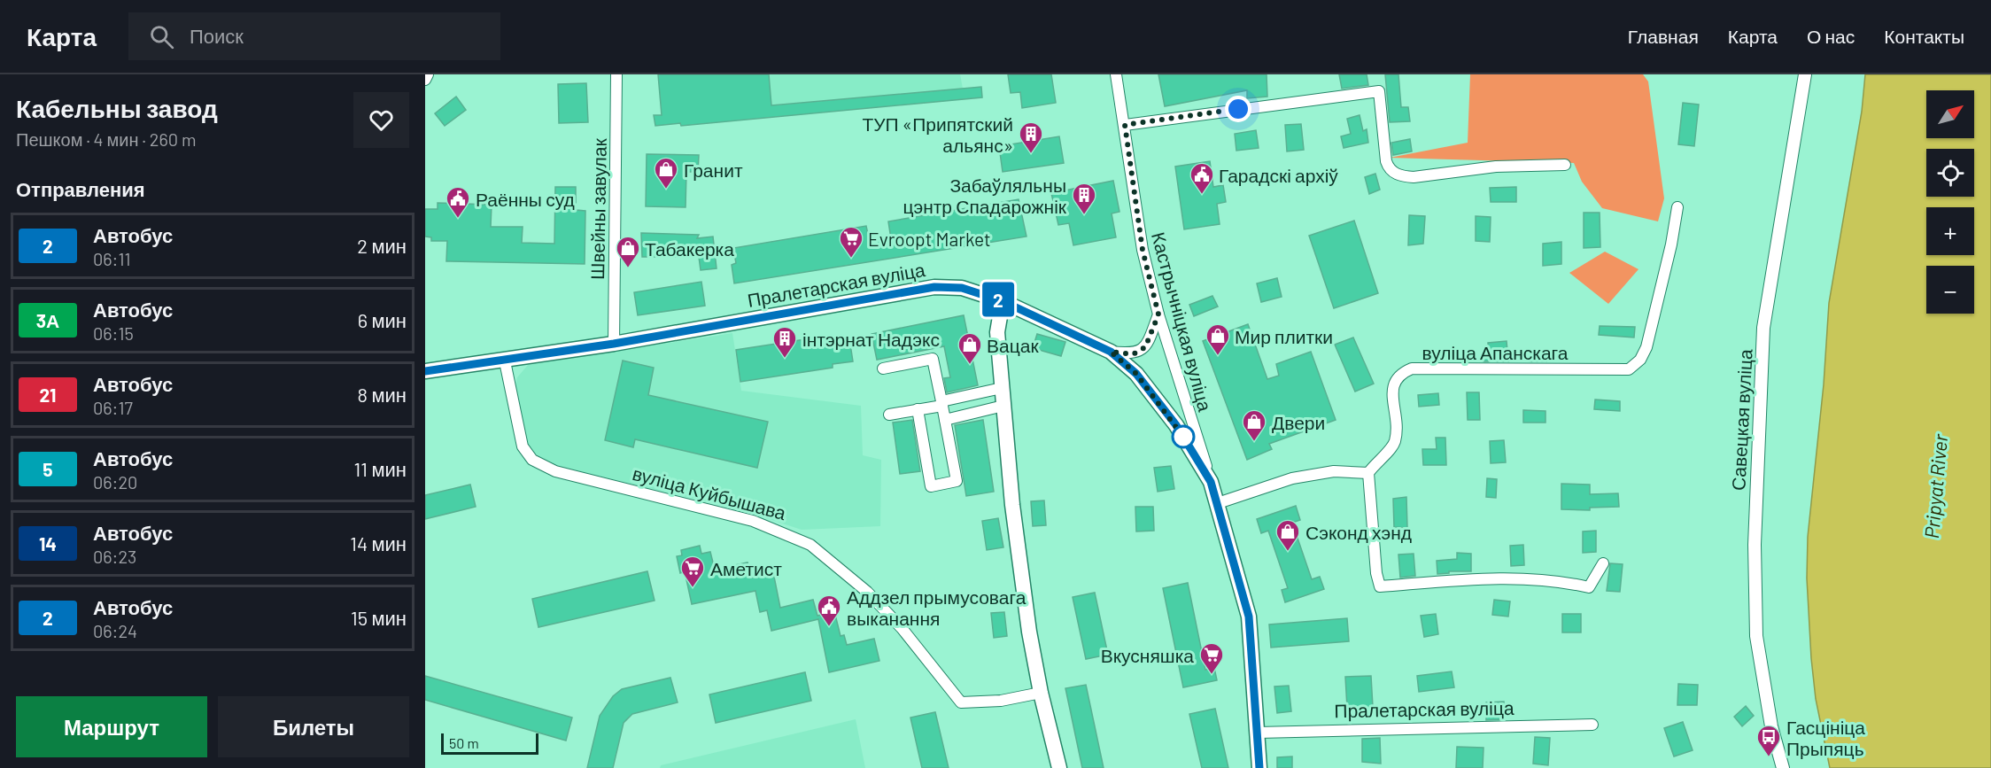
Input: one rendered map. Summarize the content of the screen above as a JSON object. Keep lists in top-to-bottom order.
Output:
{
  "streets": {
    "main road": ["Пралетарская вуліца"],
    "street": [
      "Швейны завулак",
      "Кастрычніцкая вуліца",
      "вуліца Апанскага",
      "Савецкая вуліца",
      "вуліца Куйбышава"
    ]
  },
  "crossings": [
    ["Швейны завулак", "Пралетарская вуліца"],
    ["Пралетарская вуліца", "Кастрычніцкая вуліца"],
    ["Пралетарская вуліца", "вуліца Куйбышава"]
  ],
  "water": ["Pripyat River"],
  "places": {
    "building": ["ТУП «Припятский альянс»", "Забаўляльны цэнтр Спадарожнік", "інтэрнат Надэкс"],
    "shop": [
      "Гранит",
      "Табакерка",
      "Мир плитки",
      "Вацак",
      "Двери",
      "Сэконд хэнд"
    ],
    "public building": ["Гарадскі архіў", "Раённы суд", "Аддзел прымусовага выканання"],
    "supermarket": ["Evroopt Market", "Аметист", "Вкусняшка"],
    "bus stop": ["Гасцініца Прыпяць"]
  },
  "lines": ["bus line 2"],
  "scale_bar": "50 m",
  "north": "top right",
  "page": {
    "header": "Карта",
    "search": "Поиск",
    "nav": [
      "Главная",
      "Карта",
      "О нас",
      "Контакты"
    ],
    "heading": [
      ["Кабельны завод", "Пешком · 4 мин · 260 m"],
      "Отправления"
    ],
    "on_map": "2",
    "map_buttons": ["+", "−"],
    "list": [
      {
        "mark": "2",
        "name": "Автобус",
        "note": "06:11",
        "value": "2 мин"
      },
      {
        "mark": "3А",
        "name": "Автобус",
        "note": "06:15",
        "value": "6 мин"
      },
      {
        "mark": "21",
        "name": "Автобус",
        "note": "06:17",
        "value": "8 мин"
      },
      {
        "mark": "5",
        "name": "Автобус",
        "note": "06:20",
        "value": "11 мин"
      },
      {
        "mark": "14",
        "name": "Автобус",
        "note": "06:23",
        "value": "14 мин"
      },
      {
        "mark": "2",
        "name": "Автобус",
        "note": "06:24",
        "value": "15 мин"
      }
    ],
    "buttons": ["Маршрут", "Билеты"],
    "scale": "50 m"
  }
}
